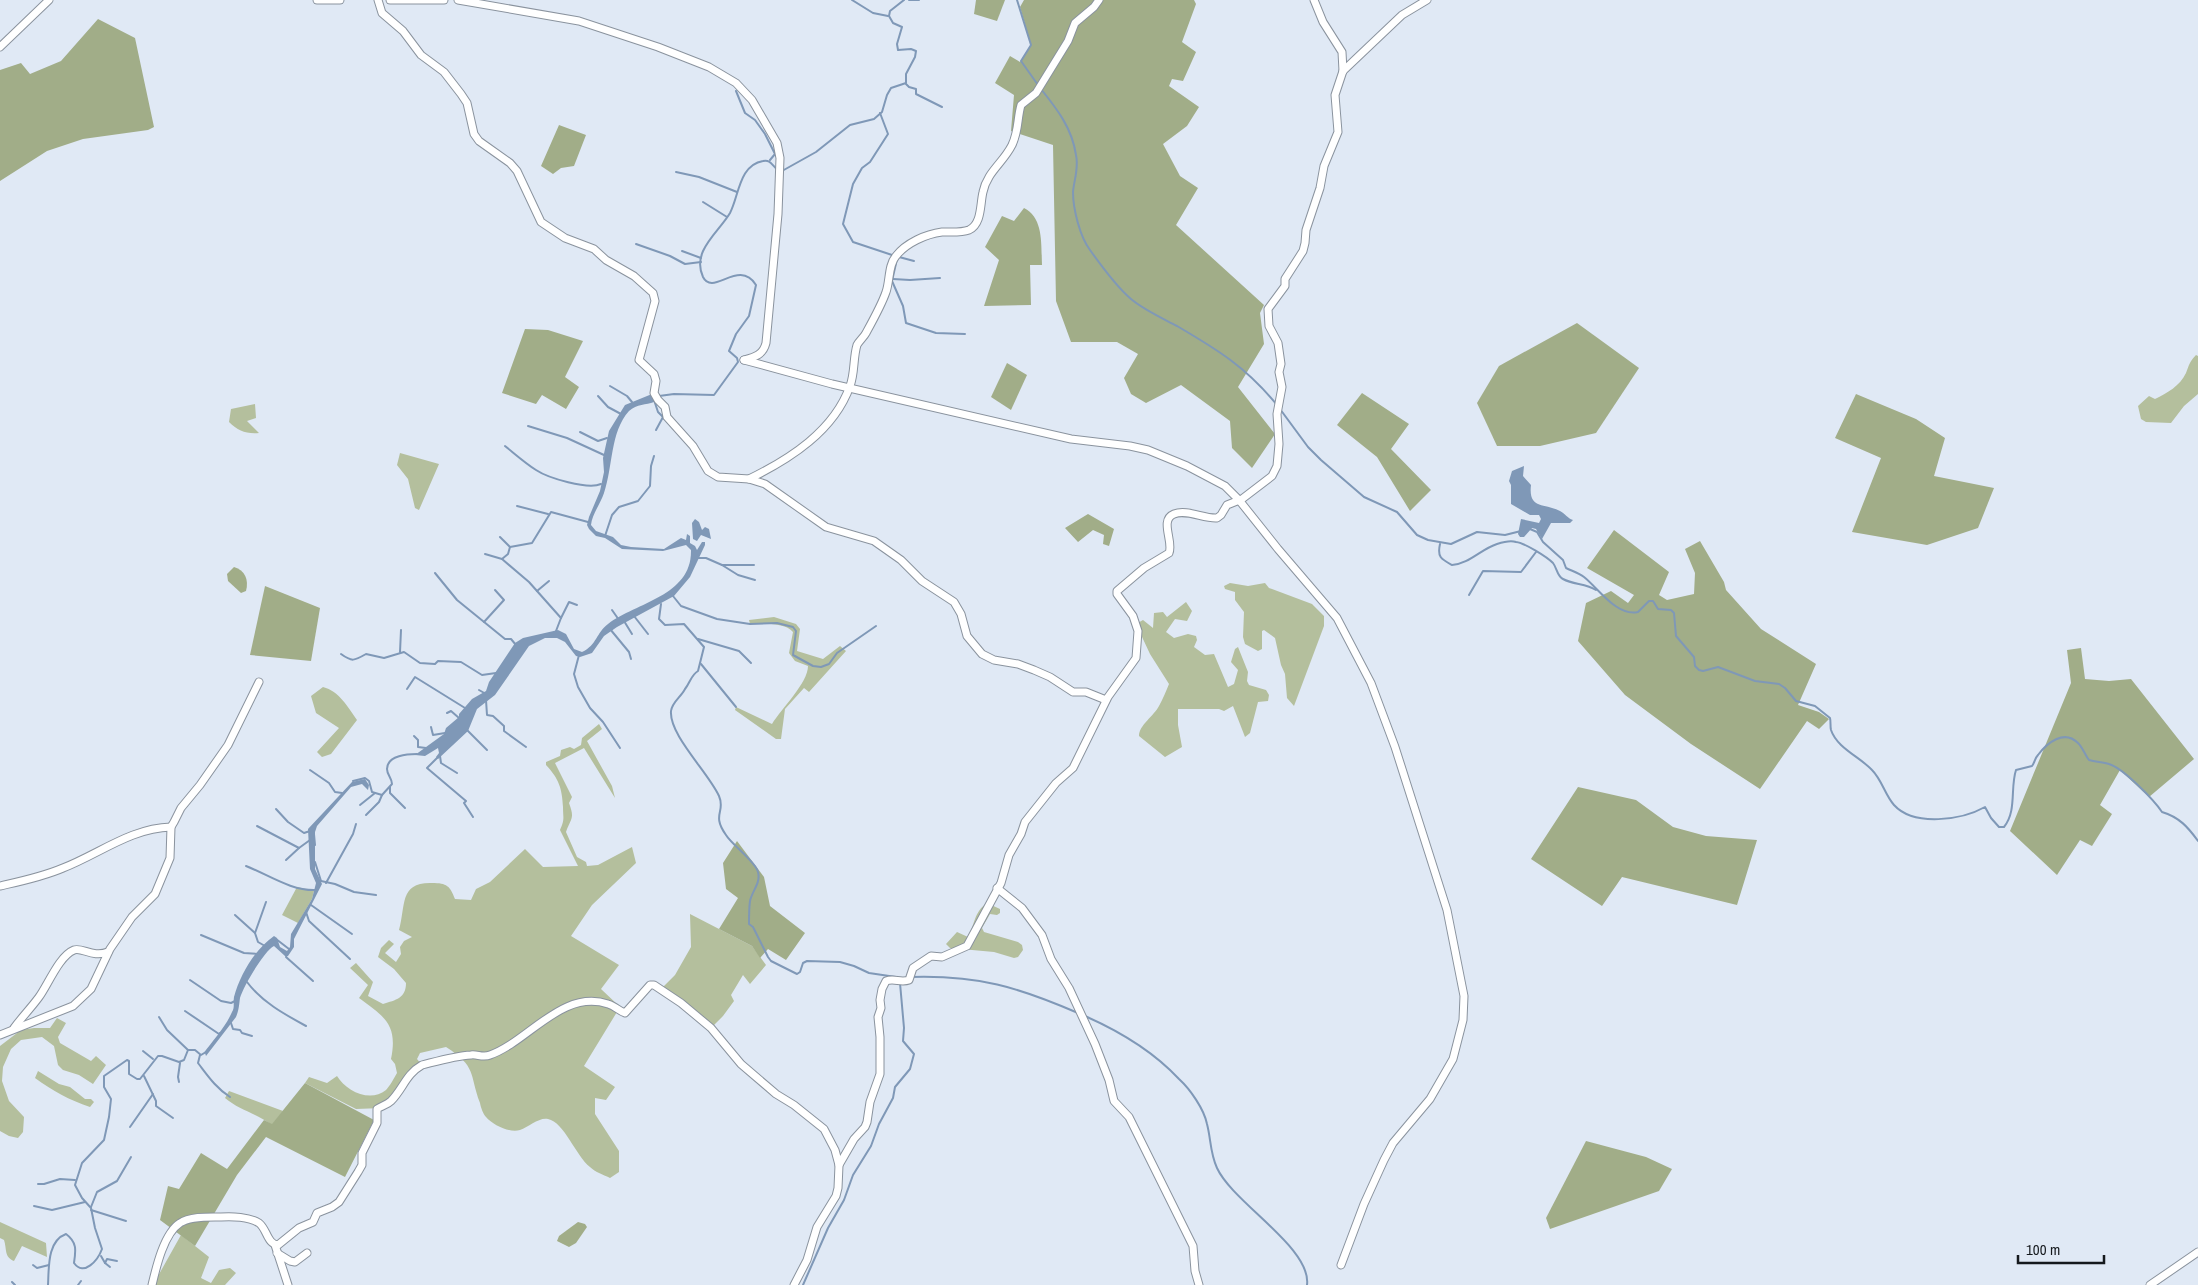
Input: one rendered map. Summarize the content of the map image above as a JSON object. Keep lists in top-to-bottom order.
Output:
{
  "scale_bar": "100 m"
}
